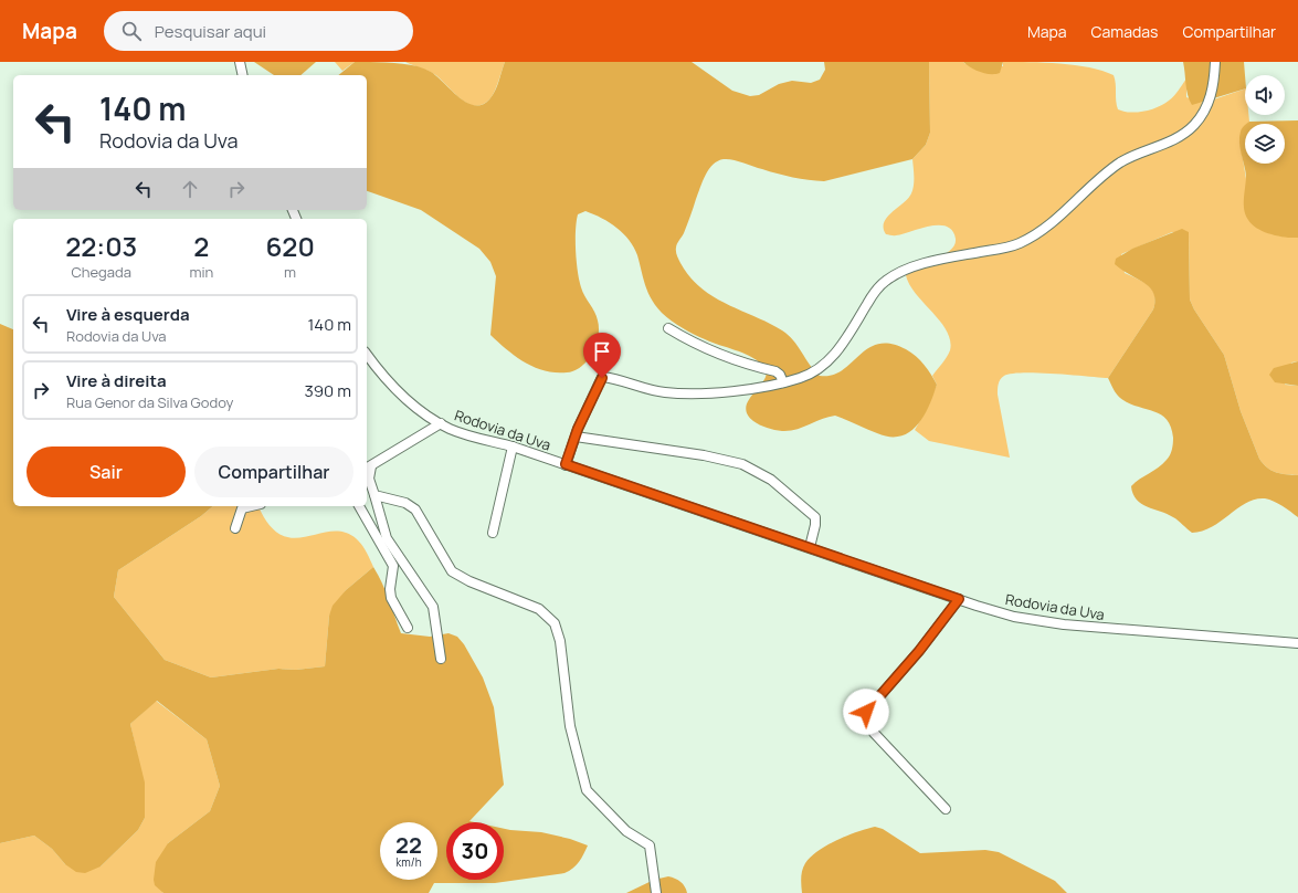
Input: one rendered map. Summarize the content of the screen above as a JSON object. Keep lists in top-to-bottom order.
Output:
{
  "streets": {
    "street": ["Rodovia da Uva"]
  },
  "page": {
    "header": "Mapa",
    "search": "Pesquisar aqui",
    "nav": ["Mapa", "Camadas", "Compartilhar"],
    "turn": ["140 m", "Rodovia da Uva"],
    "eta": [
      "22:03",
      "Chegada",
      "2",
      "min",
      "620",
      "m"
    ],
    "list": [
      {
        "name": "Vire à esquerda",
        "note": "Rodovia da Uva",
        "value": "140 m"
      },
      {
        "name": "Vire à direita",
        "note": "Rua Genor da Silva Godoy",
        "value": "390 m"
      }
    ],
    "buttons": ["Sair", "Compartilhar"],
    "speed": "22 km/h",
    "limit": "30"
  }
}
